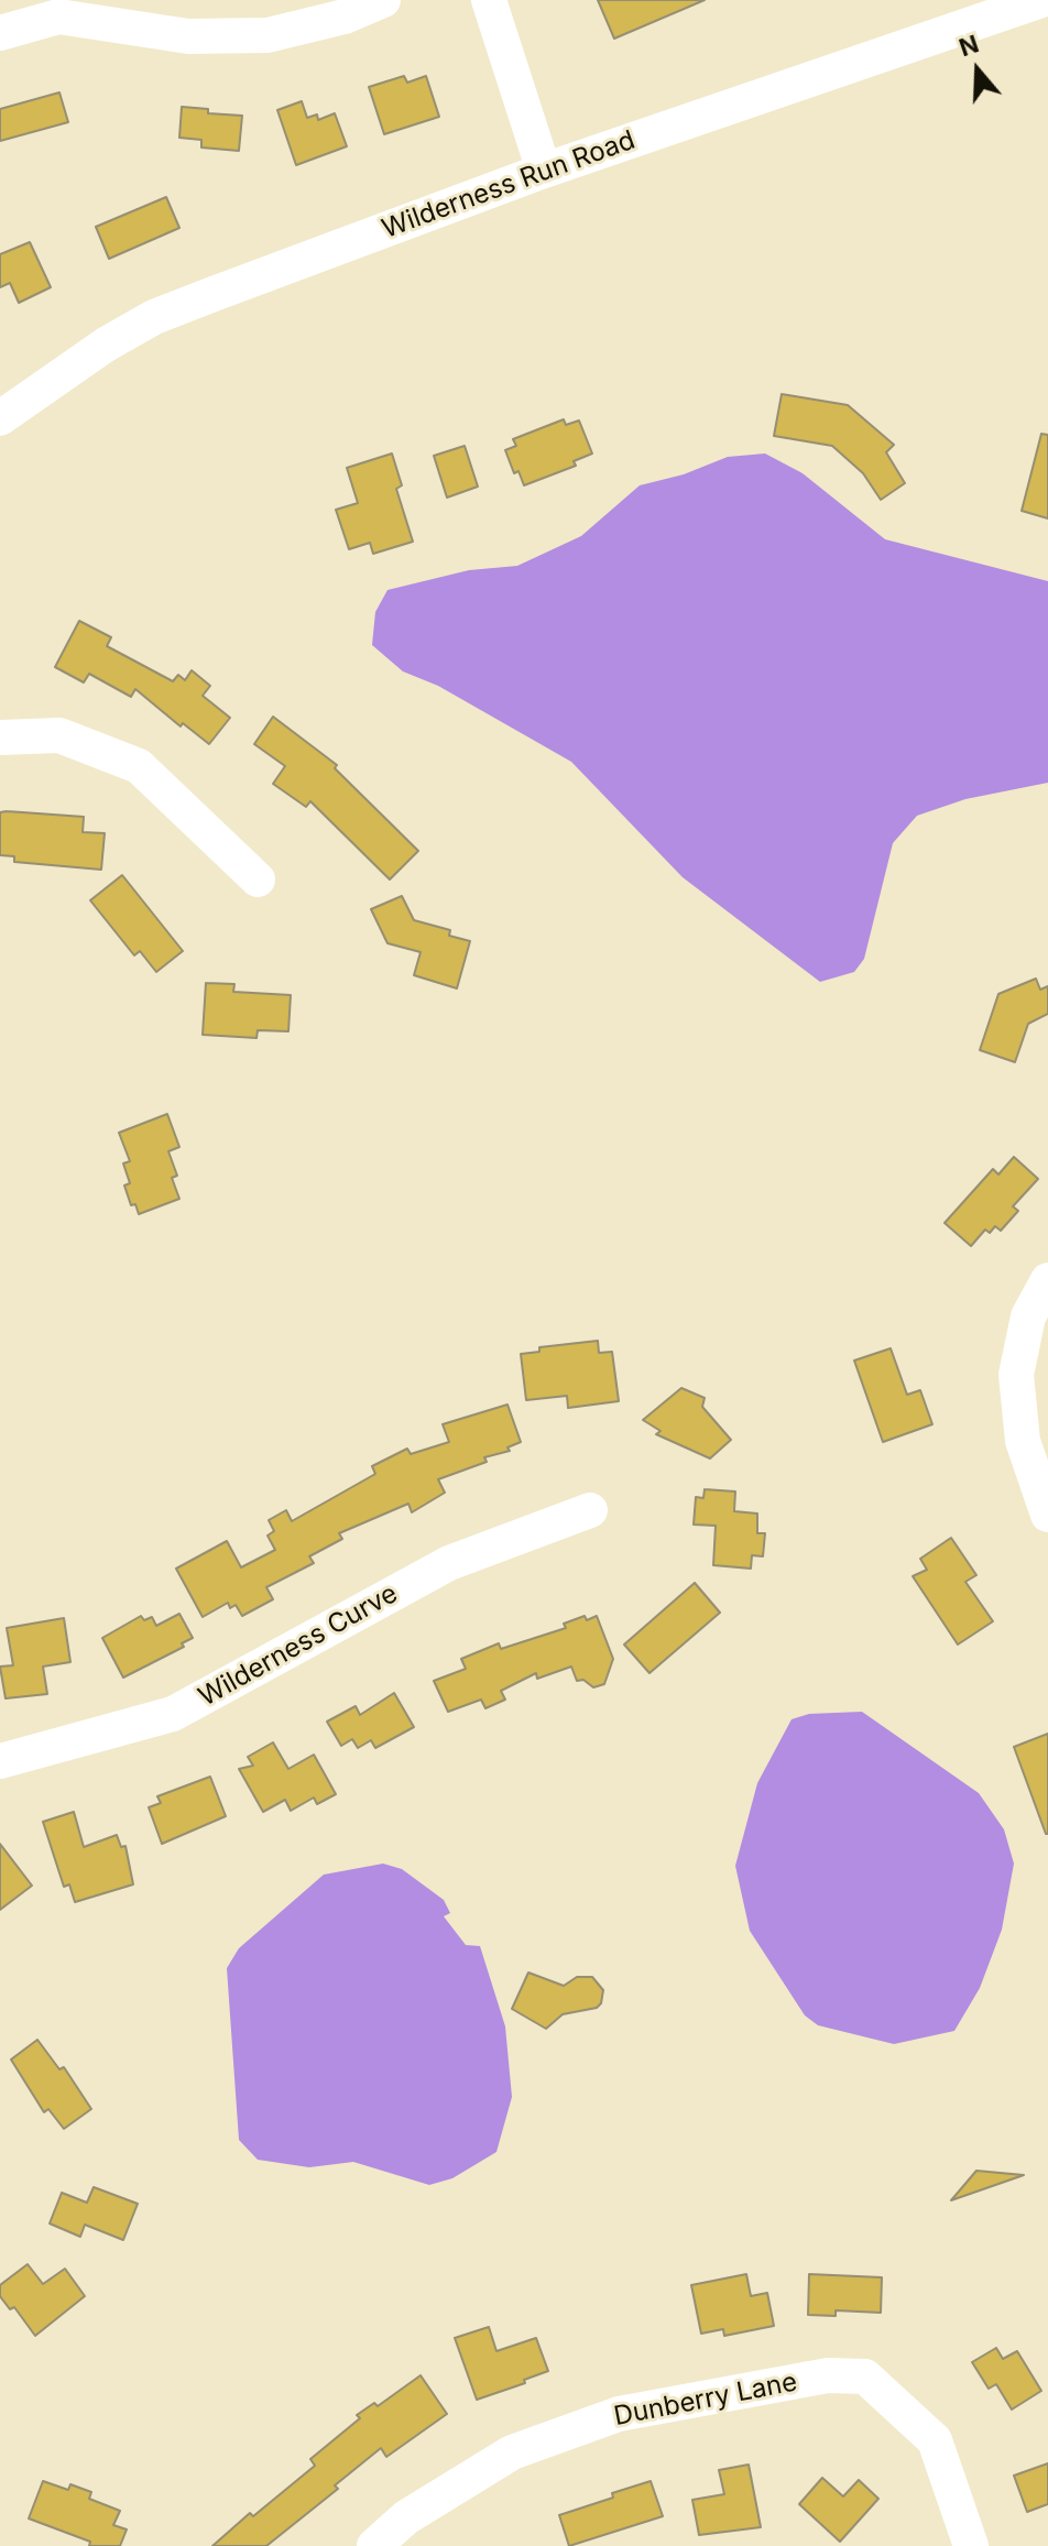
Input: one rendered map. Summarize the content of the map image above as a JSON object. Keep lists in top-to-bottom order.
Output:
{
  "streets": {
    "street": ["Wilderness Run Road", "Wilderness Curve", "Dunberry Lane"]
  },
  "north": "top"
}
